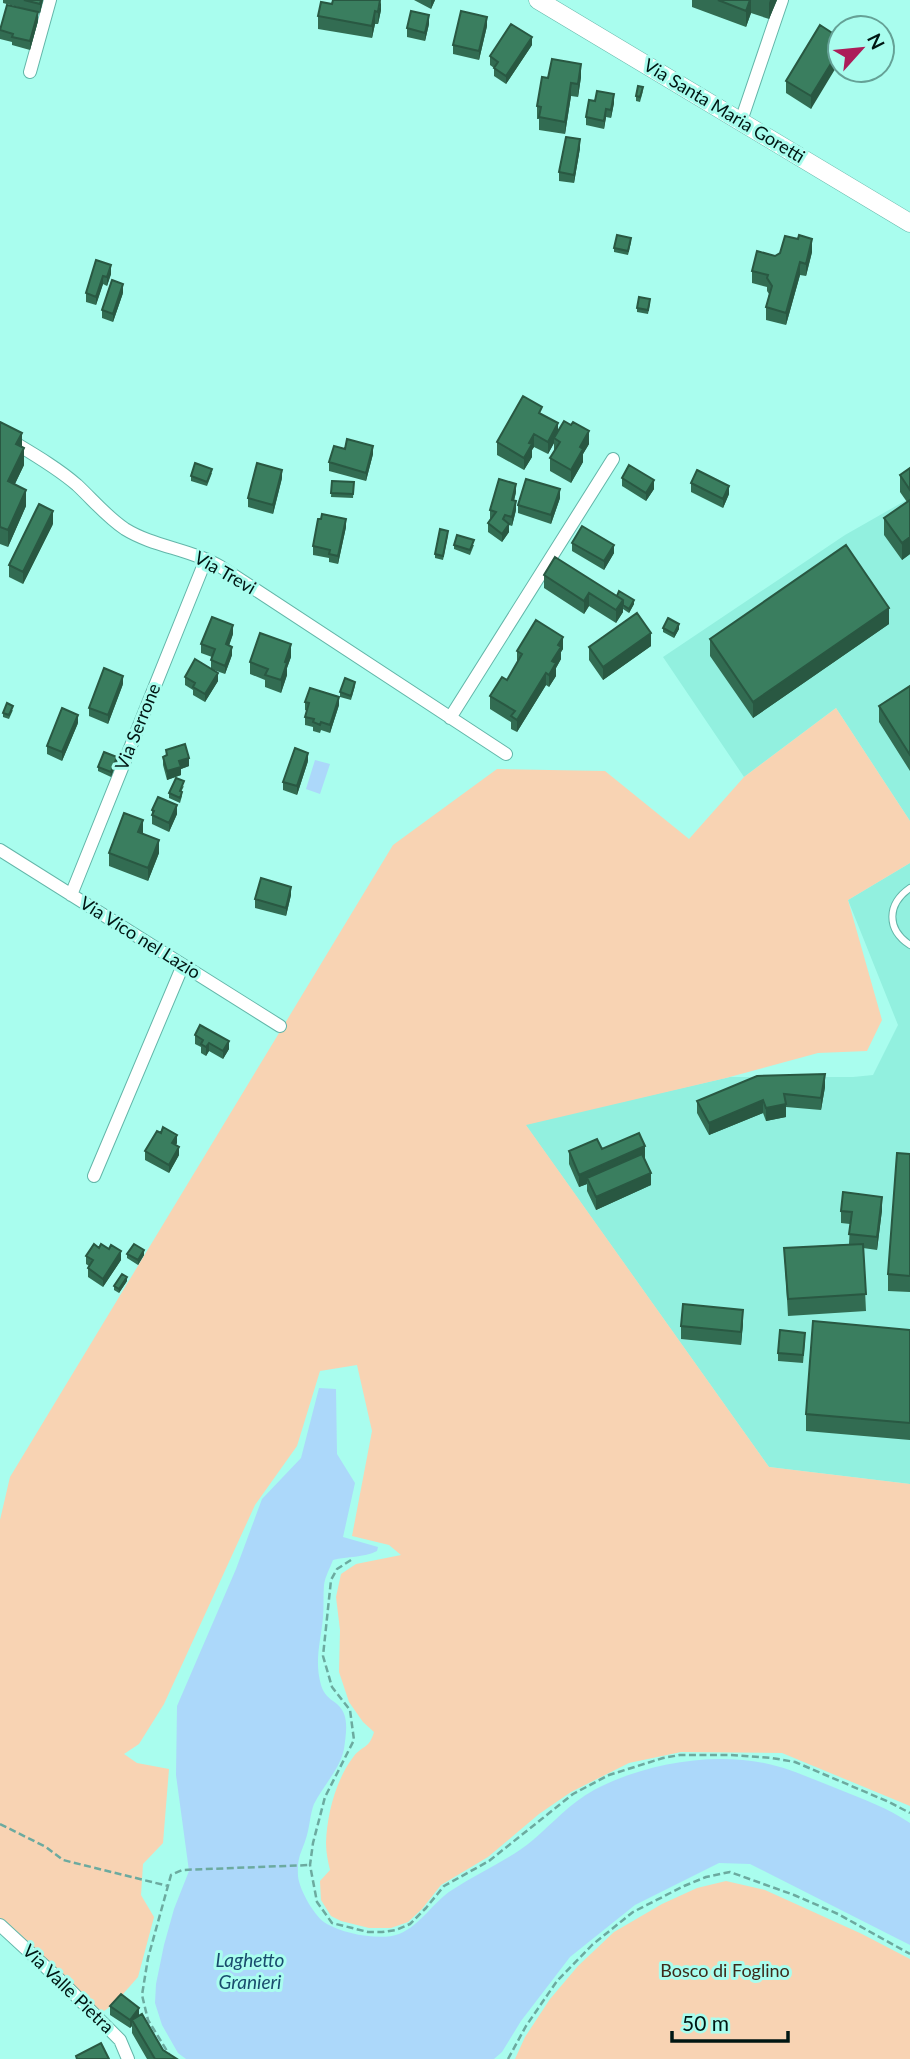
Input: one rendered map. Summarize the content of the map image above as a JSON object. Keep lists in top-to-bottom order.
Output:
{
  "streets": {
    "main road": ["Via Santa Maria Goretti"],
    "street": [
      "Via Trevi",
      "Via Serrone",
      "Via Vico nel Lazio",
      "Via Valle Pietra"
    ]
  },
  "crossings": [
    ["Via Trevi", "Via Serrone"],
    ["Via Serrone", "Via Vico nel Lazio"]
  ],
  "water": ["Laghetto Granieri"],
  "parks": ["Bosco di Foglino"],
  "scale_bar": "50 m",
  "north": "top right"
}
